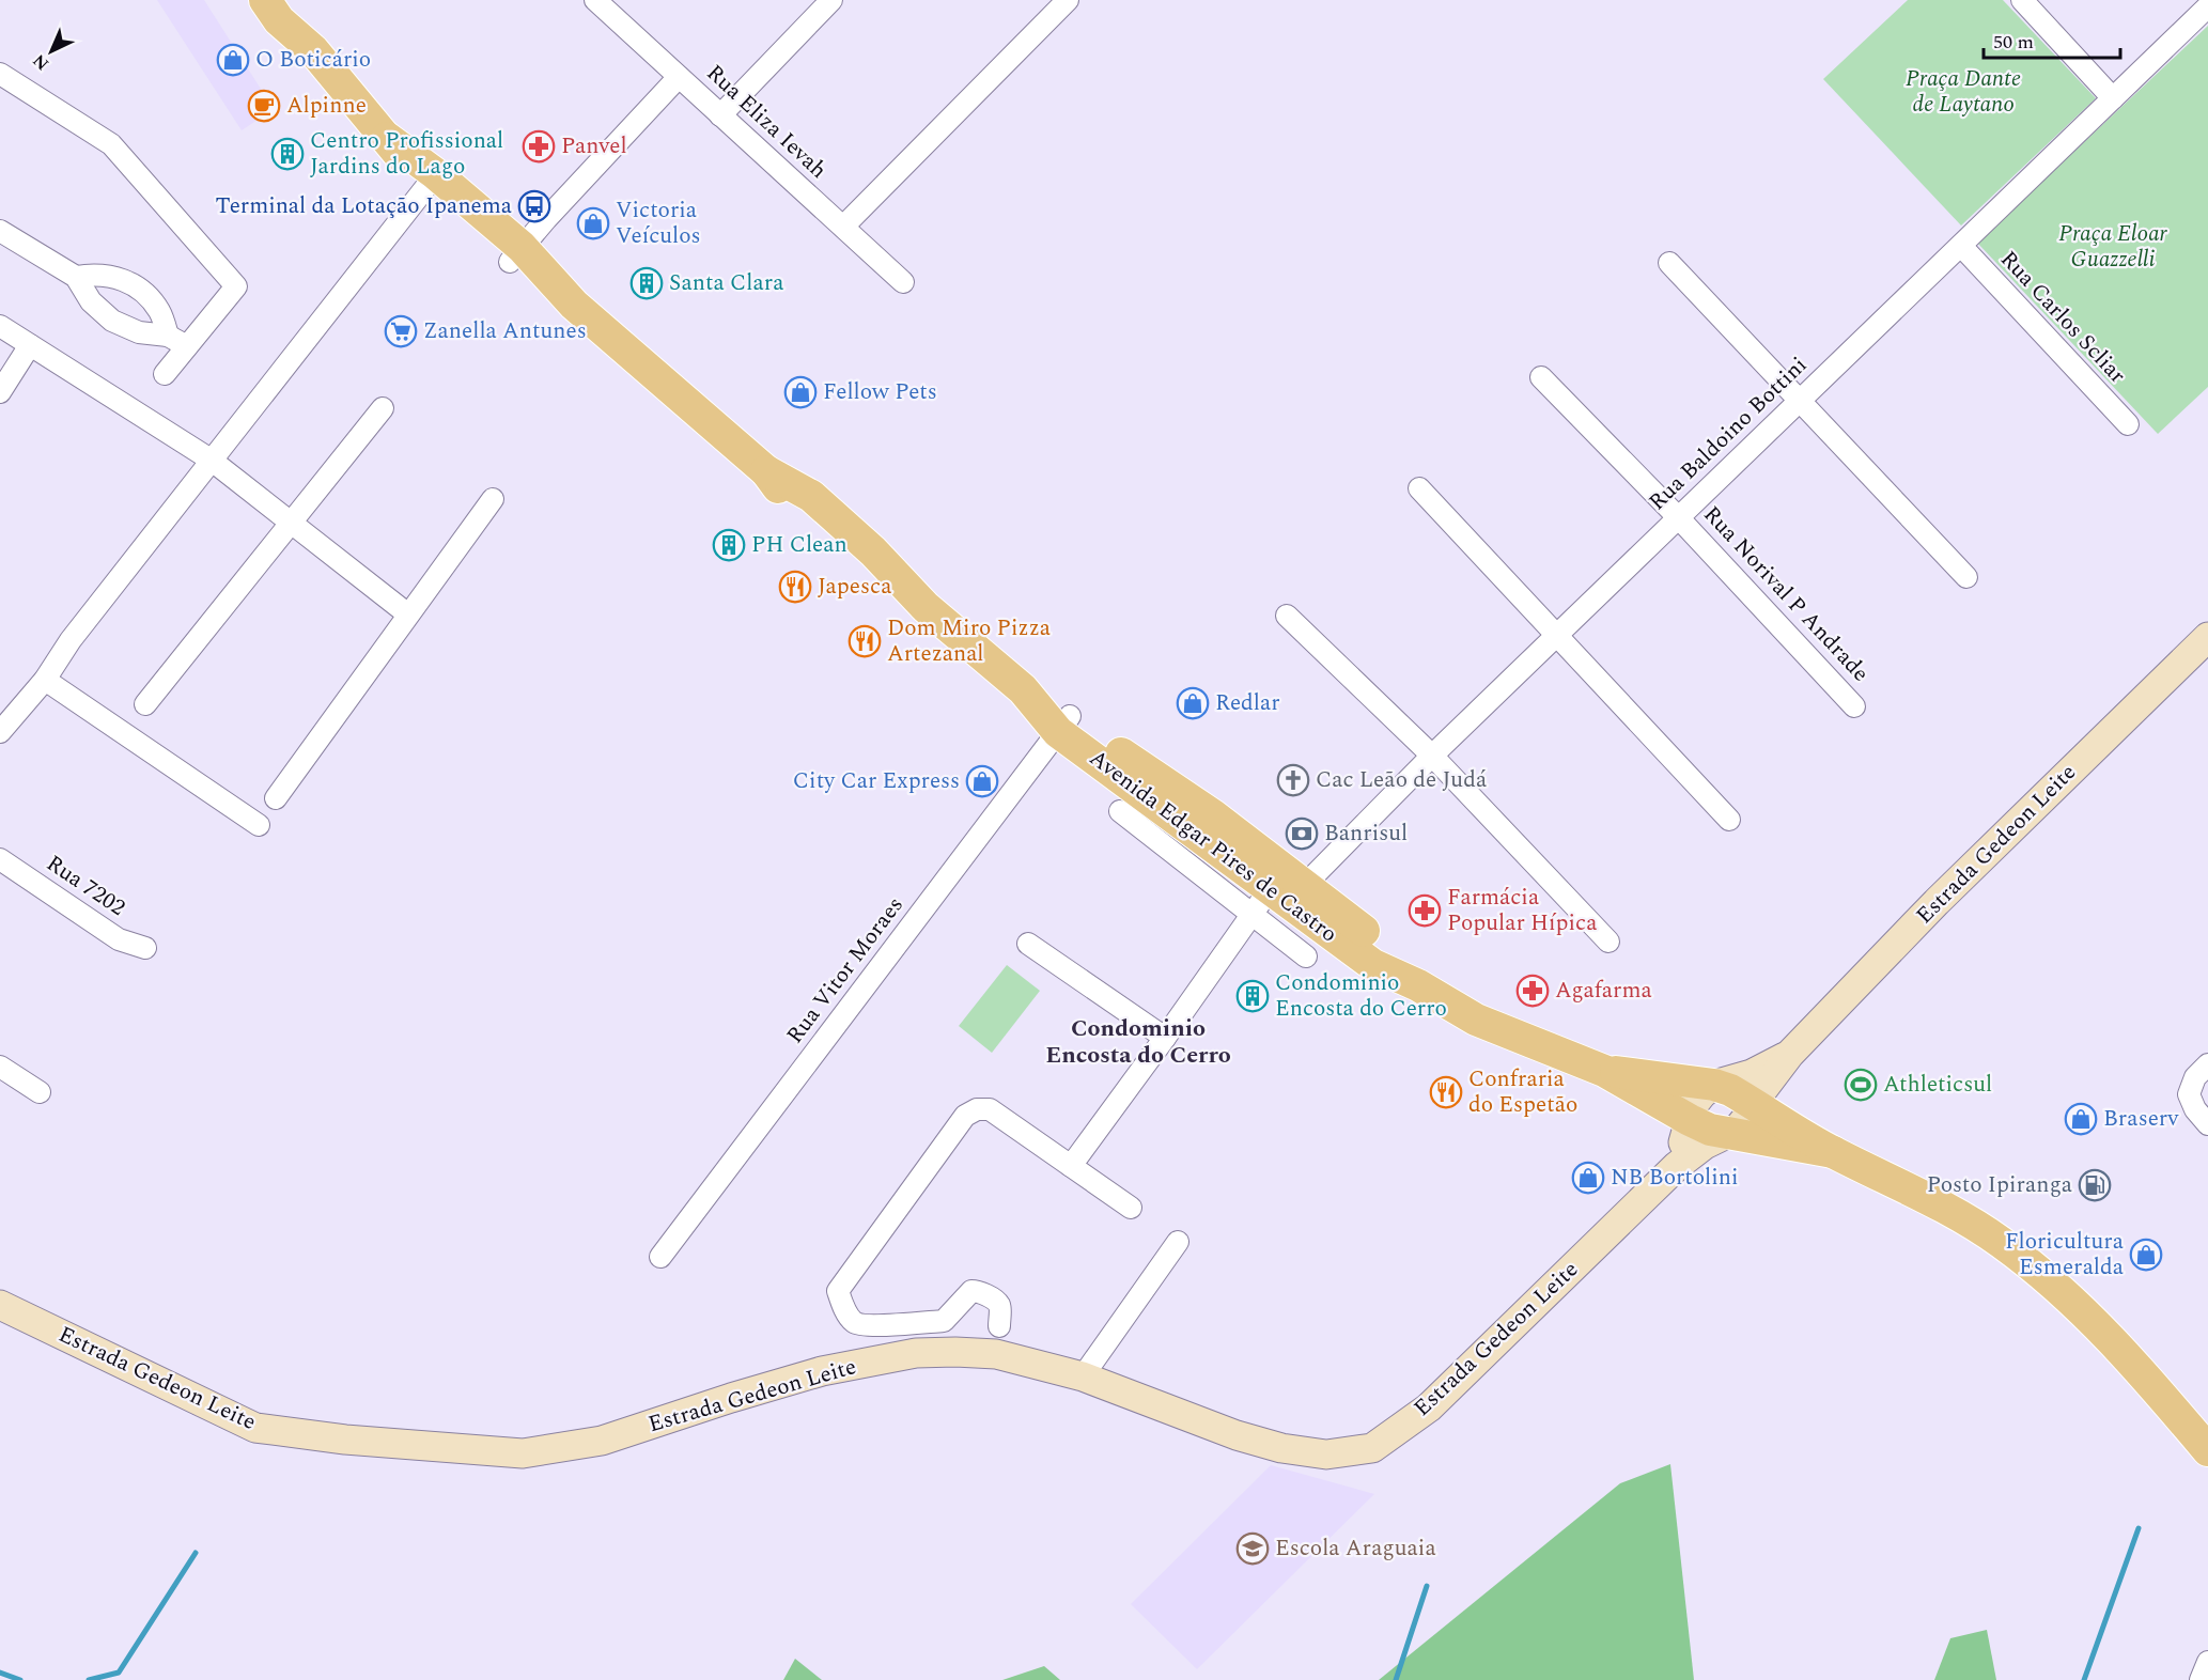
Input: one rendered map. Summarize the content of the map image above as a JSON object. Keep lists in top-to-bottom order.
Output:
{
  "streets": {
    "main road": ["Estrada Gedeon Leite", "Avenida Edgar Pires de Castro"],
    "street": [
      "Rua Eliza Ievah",
      "Rua Carlos Scliar",
      "Rua Baldoino Bottini",
      "Rua Norival P Andrade",
      "Rua 7202",
      "Rua Vitor Moraes"
    ]
  },
  "crossings": [
    ["Rua Carlos Scliar", "Rua Baldoino Bottini"],
    ["Rua Baldoino Bottini", "Rua Norival P Andrade"],
    ["Rua Baldoino Bottini", "Avenida Edgar Pires de Castro"],
    ["Estrada Gedeon Leite", "Avenida Edgar Pires de Castro"],
    ["Avenida Edgar Pires de Castro", "Rua Vitor Moraes"]
  ],
  "districts": ["Condominio Encosta do Cerro"],
  "parks": ["Praça Dante de Laytano", "Praça Eloar Guazzelli"],
  "places": {
    "shop": [
      "O Boticário",
      "Victoria Veículos",
      "Fellow Pets",
      "Redlar",
      "City Car Express",
      "Braserv",
      "NB Bortolini",
      "Floricultura Esmeralda"
    ],
    "cafe": ["Alpinne"],
    "pharmacy": ["Panvel", "Farmácia Popular Hípica", "Agafarma"],
    "building": [
      "Centro Profissional Jardins do Lago",
      "Santa Clara",
      "PH Clean",
      "Condominio Encosta do Cerro"
    ],
    "bus stop": ["Terminal da Lotação Ipanema"],
    "supermarket": ["Zanella Antunes"],
    "restaurant": ["Japesca", "Dom Miro Pizza Artezanal", "Confraria do Espetão"],
    "church": ["Cac Leão de Judá"],
    "bank": ["Banrisul"],
    "sports": ["Athleticsul"],
    "fuel station": ["Posto Ipiranga"],
    "school or university": ["Escola Araguaia"]
  },
  "scale_bar": "50 m",
  "north": "bottom left"
}
